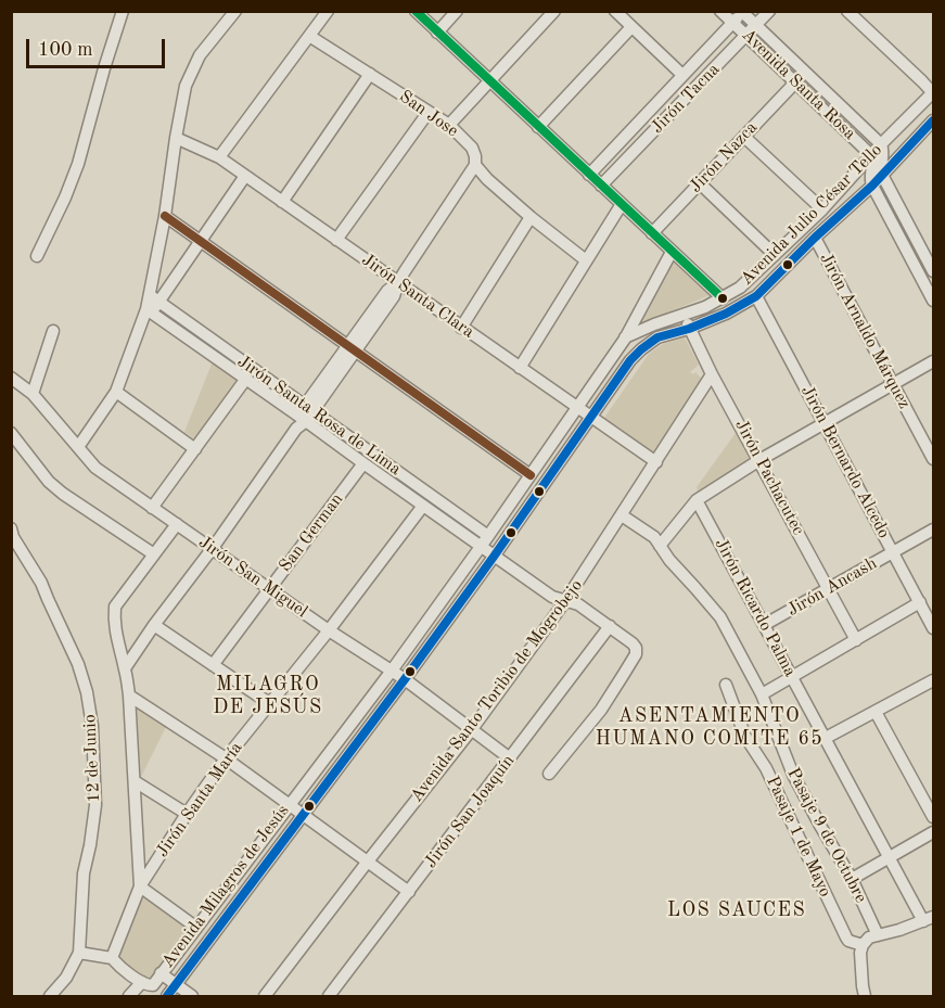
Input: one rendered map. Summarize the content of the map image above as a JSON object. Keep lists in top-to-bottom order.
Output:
{
  "streets": {
    "street": [
      "Avenida Santa Rosa",
      "Jirón Tacna",
      "San Jose",
      "Jirón Nazca",
      "Avenida Julio César Tello",
      "Jirón Santa Clara",
      "Jirón Arnaldo Márquez",
      "Jirón Santa Rosa de Lima",
      "Jirón Bernardo Alcedo",
      "Jirón Pachacutec",
      "San German",
      "Jirón San Miguel",
      "Jirón Ancash",
      "Jirón Ricardo Palma",
      "Avenida Santo Toribio de Mogrobejo",
      "12 de Junio",
      "Jirón Santa María",
      "Jirón San Joaquín",
      "Pasaje 9 de Octubre",
      "Pasaje 1 de Mayo",
      "Avenida Milagros de Jesús"
    ]
  },
  "crossings": [
    ["Avenida Santa Rosa", "Jirón Tacna"],
    ["Avenida Santa Rosa", "Jirón Nazca"],
    ["Avenida Santa Rosa", "Avenida Julio César Tello"],
    ["Avenida Julio César Tello", "Jirón Arnaldo Márquez"],
    ["Avenida Julio César Tello", "Jirón Bernardo Alcedo"],
    ["Avenida Julio César Tello", "Jirón Pachacutec"],
    ["Avenida Julio César Tello", "Avenida Milagros de Jesús"],
    ["Jirón Santa Clara", "Avenida Santo Toribio de Mogrobejo"],
    ["Jirón Santa Clara", "Avenida Milagros de Jesús"],
    ["Jirón Santa Rosa de Lima", "San German"],
    ["Jirón Santa Rosa de Lima", "Avenida Santo Toribio de Mogrobejo"],
    ["Jirón Santa Rosa de Lima", "Jirón Santa María"],
    ["Jirón Santa Rosa de Lima", "Jirón San Joaquín"],
    ["Jirón Santa Rosa de Lima", "Avenida Milagros de Jesús"],
    ["Jirón Bernardo Alcedo", "Jirón Ancash"],
    ["Jirón Pachacutec", "Jirón Ancash"],
    ["Jirón Pachacutec", "Avenida Santo Toribio de Mogrobejo"],
    ["San German", "Jirón San Miguel"],
    ["Jirón San Miguel", "Avenida Santo Toribio de Mogrobejo"],
    ["Jirón San Miguel", "Jirón Santa María"],
    ["Jirón San Miguel", "Jirón San Joaquín"],
    ["Jirón San Miguel", "Avenida Milagros de Jesús"],
    ["Jirón Ancash", "Jirón Ricardo Palma"],
    ["Avenida Santo Toribio de Mogrobejo", "Pasaje 9 de Octubre"]
  ],
  "districts": ["MILAGRO DE JESÚS", "ASENTAMIENTO HUMANO COMITE 65", "LOS SAUCES"],
  "scale_bar": "100 m"
}
